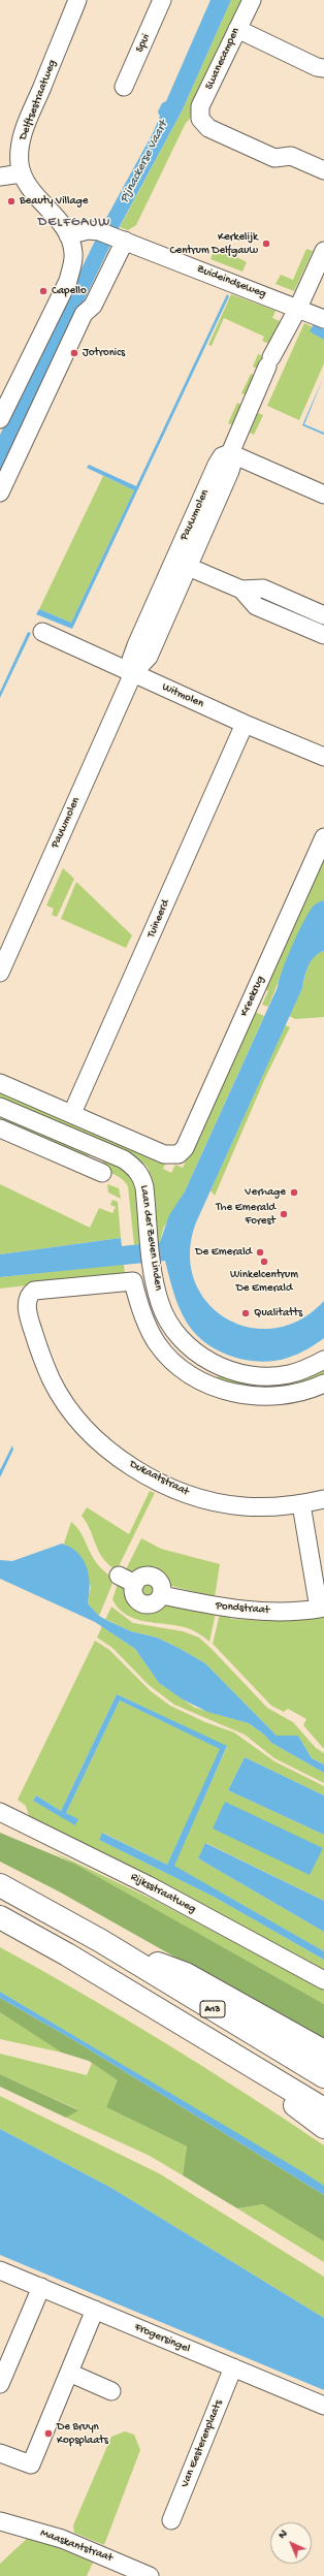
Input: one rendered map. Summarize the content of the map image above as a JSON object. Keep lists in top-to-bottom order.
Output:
{
  "streets": {
    "highway": ["A13"],
    "street": [
      "Spui",
      "Swanecampen",
      "Delftsestraatweg",
      "Zuideindseweg",
      "Pauwmolen",
      "Witmolen",
      "Tuineerd",
      "Kreekrug",
      "Laan der Zeven Linden",
      "Dukaatstraat",
      "Pondstraat",
      "Rijksstraatweg",
      "Frogersingel",
      "Van Eesterenplaats",
      "Maaskantstraat"
    ]
  },
  "crossings": [
    ["Delftsestraatweg", "Zuideindseweg"],
    ["Zuideindseweg", "Pauwmolen"],
    ["Pauwmolen", "Witmolen"],
    ["Witmolen", "Tuineerd"],
    ["Tuineerd", "Kreekrug"],
    ["Laan der Zeven Linden", "Dukaatstraat"],
    ["Frogersingel", "Van Eesterenplaats"]
  ],
  "districts": ["DELFGAUW"],
  "water": ["Pijnackerse Vaart"],
  "places": [
    "Beauty Village",
    "Kerkelijk Centrum Delfgauw",
    "Capello",
    "Jotronics",
    "Verhage",
    "The Emerald Forest",
    "De Emerald",
    "Winkelcentrum De Emerald",
    "Qualitatts",
    "De Bruyn Kopsplaats"
  ],
  "north": "top left"
}
